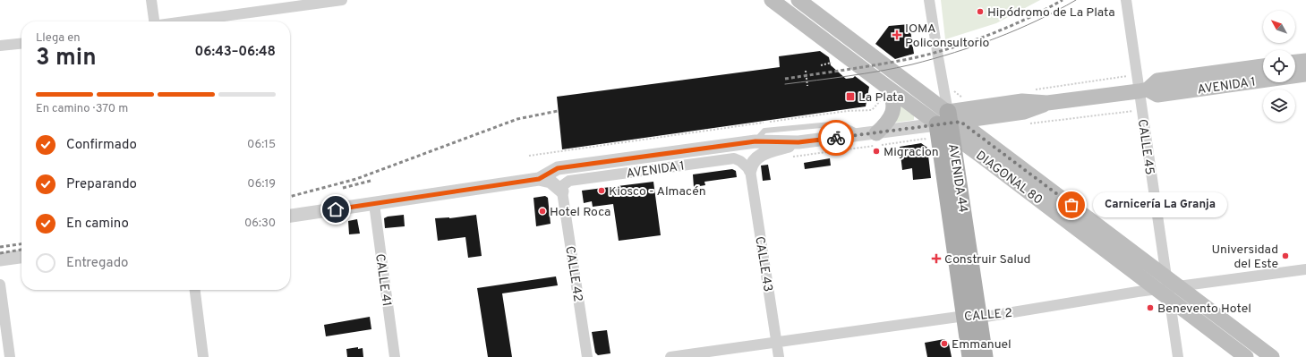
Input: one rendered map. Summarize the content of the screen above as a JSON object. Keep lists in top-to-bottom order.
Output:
{
  "streets": {
    "main road": ["AVENIDA 1", "DIAGONAL 80", "AVENIDA 44"],
    "street": [
      "CALLE 45",
      "CALLE 43",
      "CALLE 42",
      "CALLE 41",
      "CALLE 2"
    ]
  },
  "crossings": [
    ["AVENIDA 1", "CALLE 45"],
    ["AVENIDA 1", "DIAGONAL 80"],
    ["AVENIDA 1", "AVENIDA 44"],
    ["AVENIDA 1", "CALLE 43"],
    ["AVENIDA 1", "CALLE 42"],
    ["AVENIDA 1", "CALLE 41"],
    ["CALLE 45", "DIAGONAL 80"],
    ["CALLE 45", "CALLE 2"],
    ["DIAGONAL 80", "AVENIDA 44"],
    ["DIAGONAL 80", "CALLE 2"],
    ["AVENIDA 44", "CALLE 2"],
    ["CALLE 43", "CALLE 2"]
  ],
  "places": {
    "other": [
      "Hipódromo de La Plata",
      "Migracion",
      "Kiosco - Almacén",
      "Carnicería La Granja",
      "Hotel Roca",
      "Universidad del Este",
      "Benevento Hotel",
      "Emmanuel"
    ],
    "health": ["IOMA Policonsultorio", "Construir Salud"],
    "transit": ["La Plata"]
  },
  "north": "top left",
  "page": {
    "heading": ["3 min", "Llega en", "06:43–06:48"],
    "bar": "En camino · 370 m",
    "list": [
      ["Confirmado", "06:15"],
      ["Preparando", "06:19"],
      ["En camino", "06:30"],
      "Entregado"
    ],
    "bubble": "Carnicería La Granja"
  }
}
